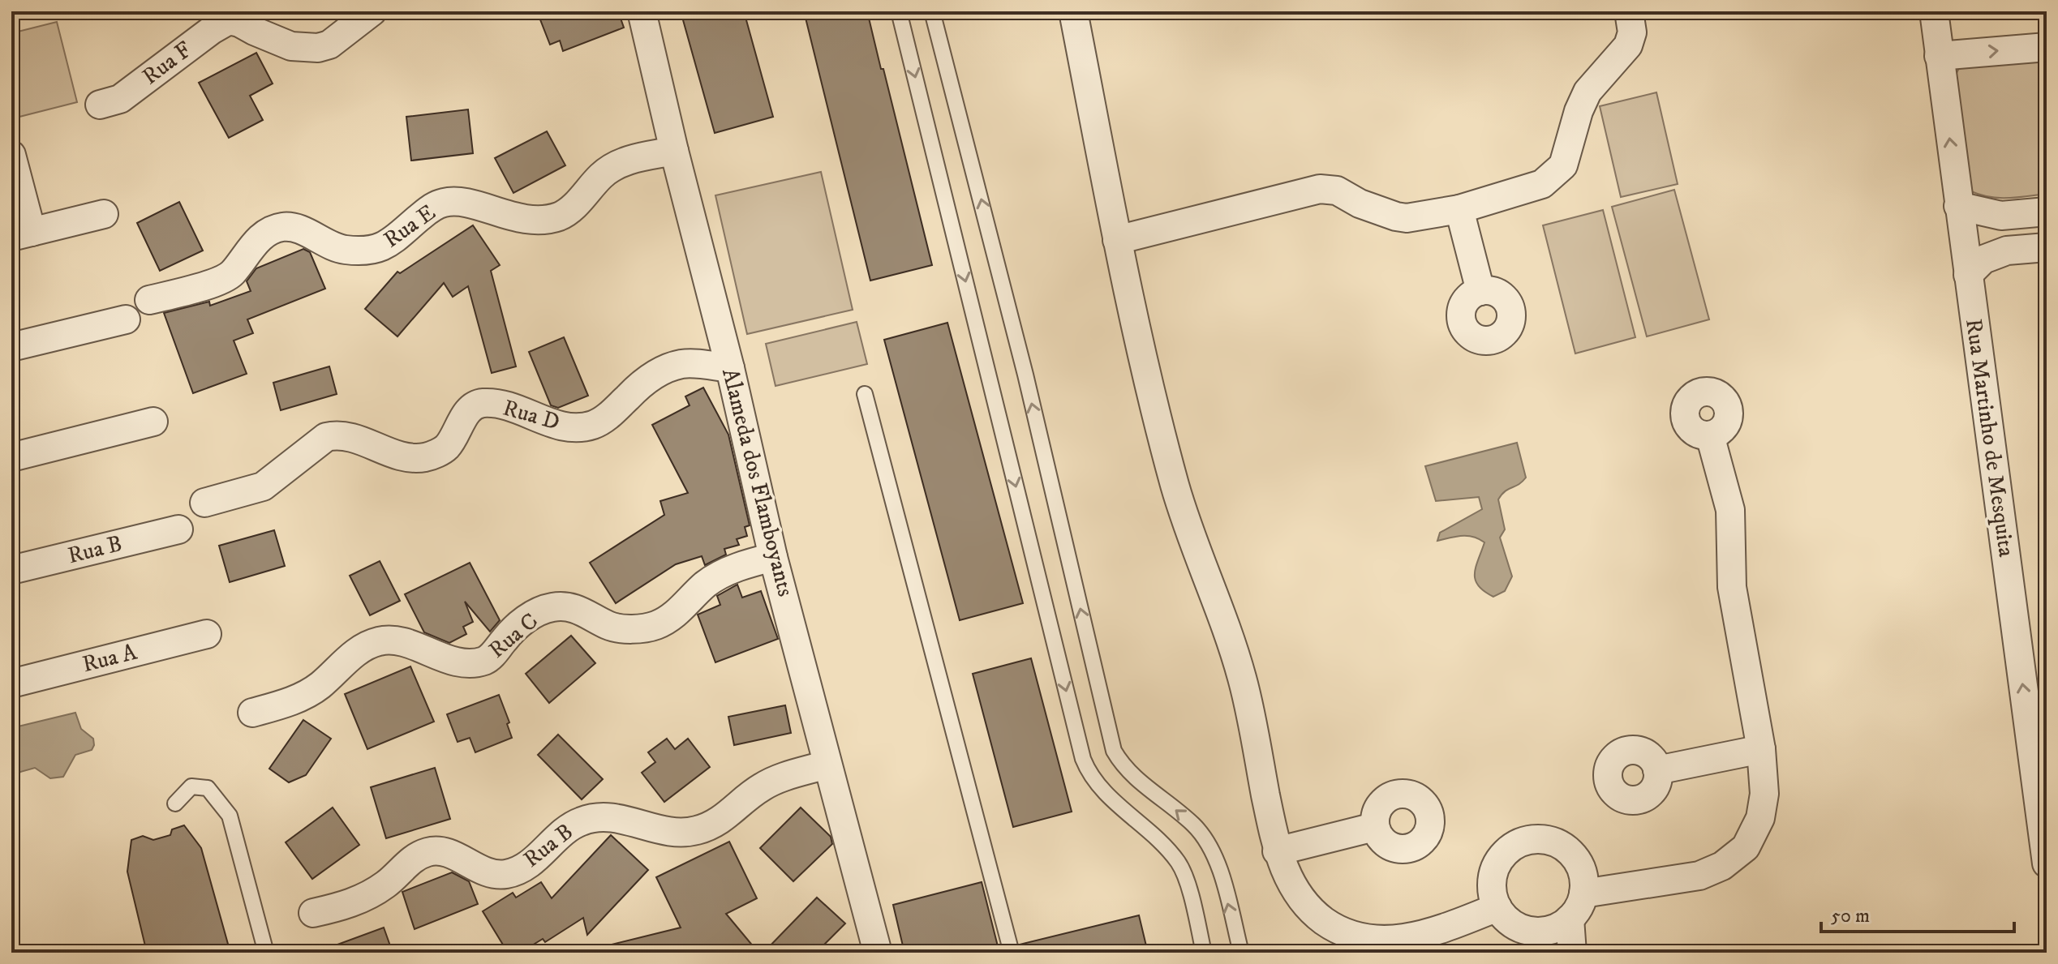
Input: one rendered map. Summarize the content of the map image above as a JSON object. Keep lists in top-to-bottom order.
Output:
{
  "streets": {
    "street": [
      "Rua F",
      "Rua E",
      "Rua D",
      "Rua Martinho de Mesquita",
      "Alameda dos Flamboyants",
      "Rua B",
      "Rua C",
      "Rua A"
    ]
  },
  "crossings": [
    ["Rua E", "Alameda dos Flamboyants"],
    ["Rua D", "Alameda dos Flamboyants"],
    ["Alameda dos Flamboyants", "Rua B"],
    ["Alameda dos Flamboyants", "Rua C"]
  ],
  "one_way": ["Rua Martinho de Mesquita"],
  "scale_bar": "50 m"
}
